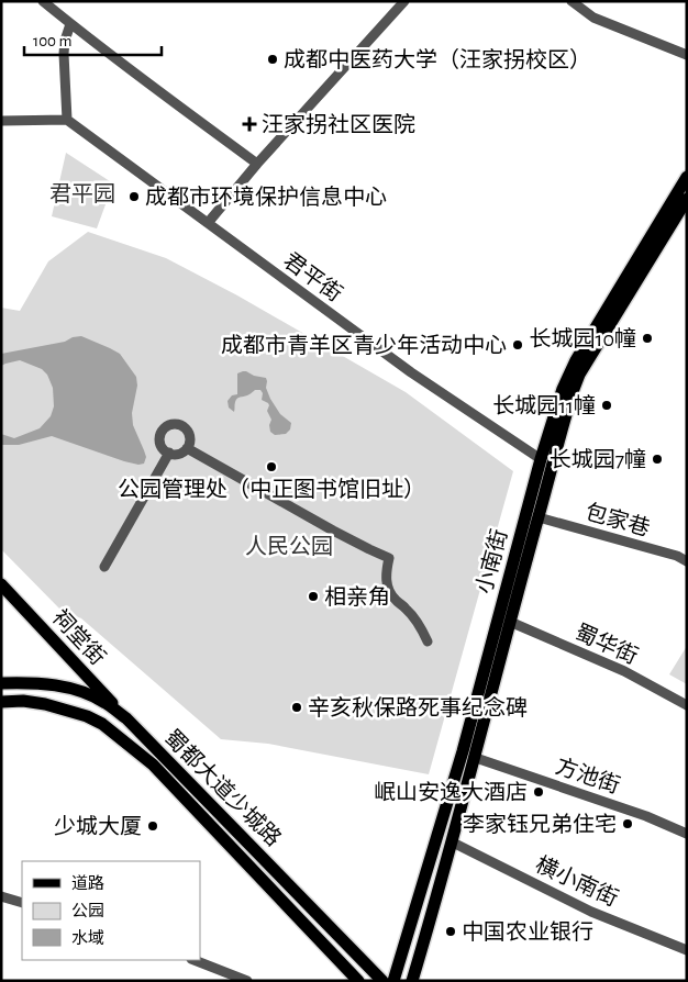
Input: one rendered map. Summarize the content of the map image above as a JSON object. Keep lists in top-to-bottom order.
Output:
{
  "streets": {
    "main road": ["小南街", "祠堂街", "蜀都大道少城路"],
    "street": [
      "君平街",
      "包家巷",
      "蜀华街",
      "方池街",
      "横小南街"
    ]
  },
  "crossings": [
    ["君平街", "小南街"],
    ["包家巷", "小南街"],
    ["小南街", "蜀华街"],
    ["小南街", "方池街"],
    ["小南街", "横小南街"],
    ["祠堂街", "蜀都大道少城路"]
  ],
  "parks": ["君平园", "人民公园"],
  "places": {
    "other": [
      "成都中医药大学（汪家拐校区）",
      "成都市环境保护信息中心",
      "长城园10幢",
      "成都市青羊区青少年活动中心",
      "长城园11幢",
      "长城园7幢",
      "公园管理处（中正图书馆旧址）",
      "相亲角",
      "辛亥秋保路死事纪念碑",
      "岷山安逸大酒店",
      "李家钰兄弟住宅",
      "少城大厦",
      "中国农业银行"
    ],
    "health": ["汪家拐社区医院"]
  },
  "legend": ["道路", "公园", "水域"],
  "scale_bar": "100 m"
}
